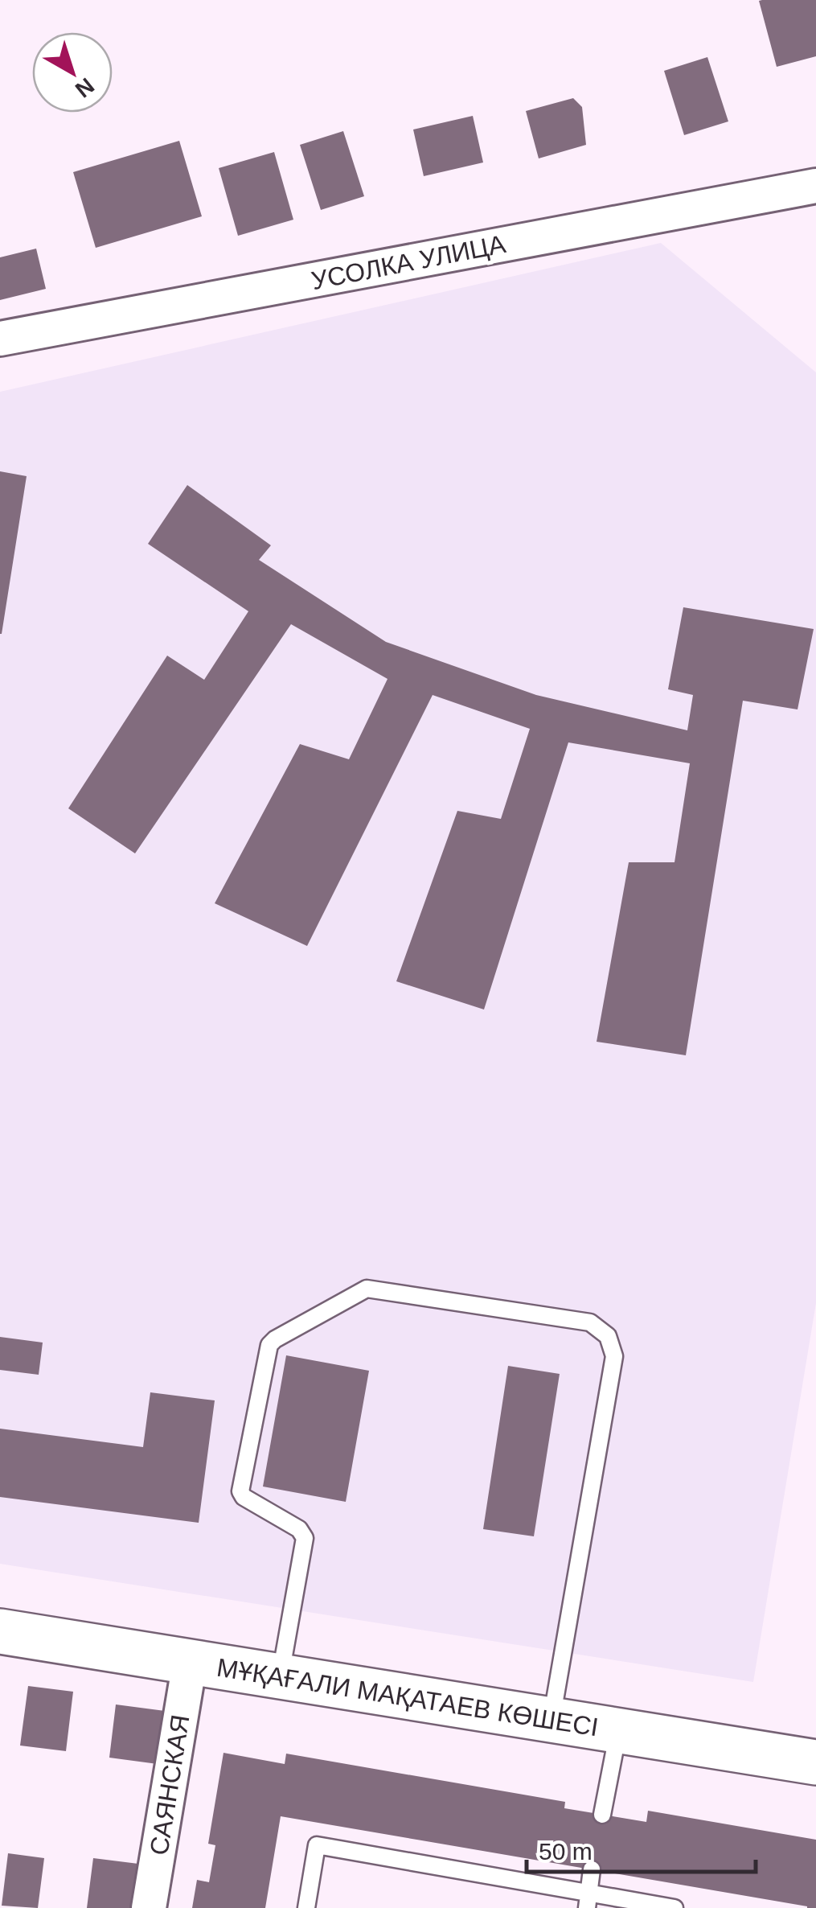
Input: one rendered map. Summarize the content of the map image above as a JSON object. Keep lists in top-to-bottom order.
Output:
{
  "streets": {
    "street": ["УСОЛКА УЛИЦА", "МҰҚАҒАЛИ МАҚАТАЕВ КӨШЕСІ", "САЯНСКАЯ"]
  },
  "crossings": [
    ["МҰҚАҒАЛИ МАҚАТАЕВ КӨШЕСІ", "САЯНСКАЯ"]
  ],
  "scale_bar": "50 m",
  "north": "bottom right"
}
